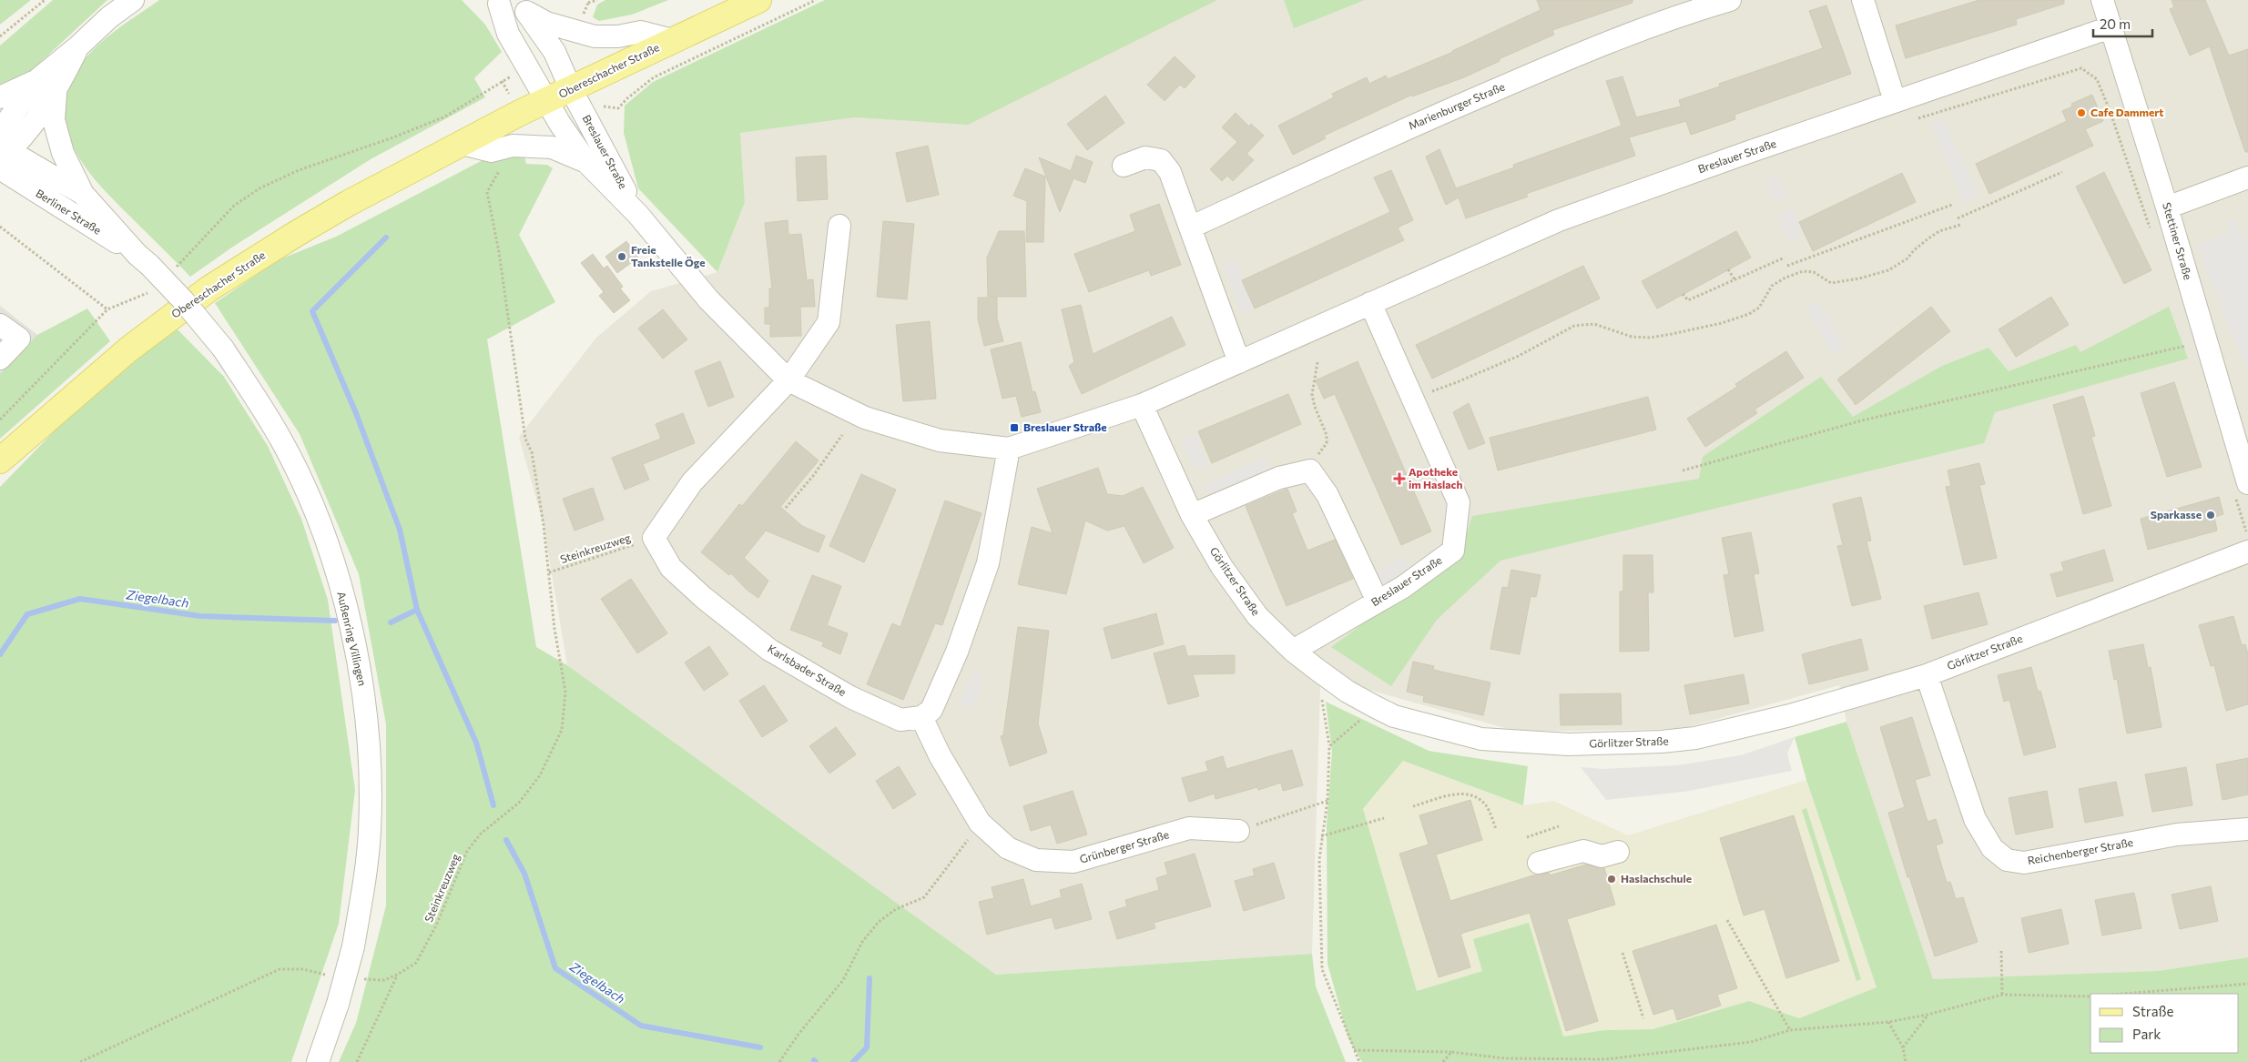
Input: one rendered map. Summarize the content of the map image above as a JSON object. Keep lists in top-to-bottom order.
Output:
{
  "streets": {
    "main road": ["Obereschacher Straße"],
    "street": [
      "Marienburger Straße",
      "Breslauer Straße",
      "Berliner Straße",
      "Stettiner Straße",
      "Görlitzer Straße",
      "Außenring Villingen",
      "Karlsbader Straße",
      "Grünberger Straße",
      "Reichenberger Straße"
    ],
    "path": ["Steinkreuzweg"]
  },
  "crossings": [
    ["Obereschacher Straße", "Breslauer Straße"],
    ["Breslauer Straße", "Stettiner Straße"],
    ["Breslauer Straße", "Görlitzer Straße"],
    ["Berliner Straße", "Außenring Villingen"],
    ["Steinkreuzweg", "Karlsbader Straße"],
    ["Görlitzer Straße", "Reichenberger Straße"],
    ["Karlsbader Straße", "Grünberger Straße"]
  ],
  "water": ["Ziegelbach"],
  "places": {
    "other": [
      "Cafe Dammert",
      "Freie Tankstelle Öge",
      "Sparkasse",
      "Haslachschule"
    ],
    "transit": ["Breslauer Straße"],
    "health": ["Apotheke im Haslach"]
  },
  "legend": ["Straße", "Park"],
  "scale_bar": "20 m"
}
